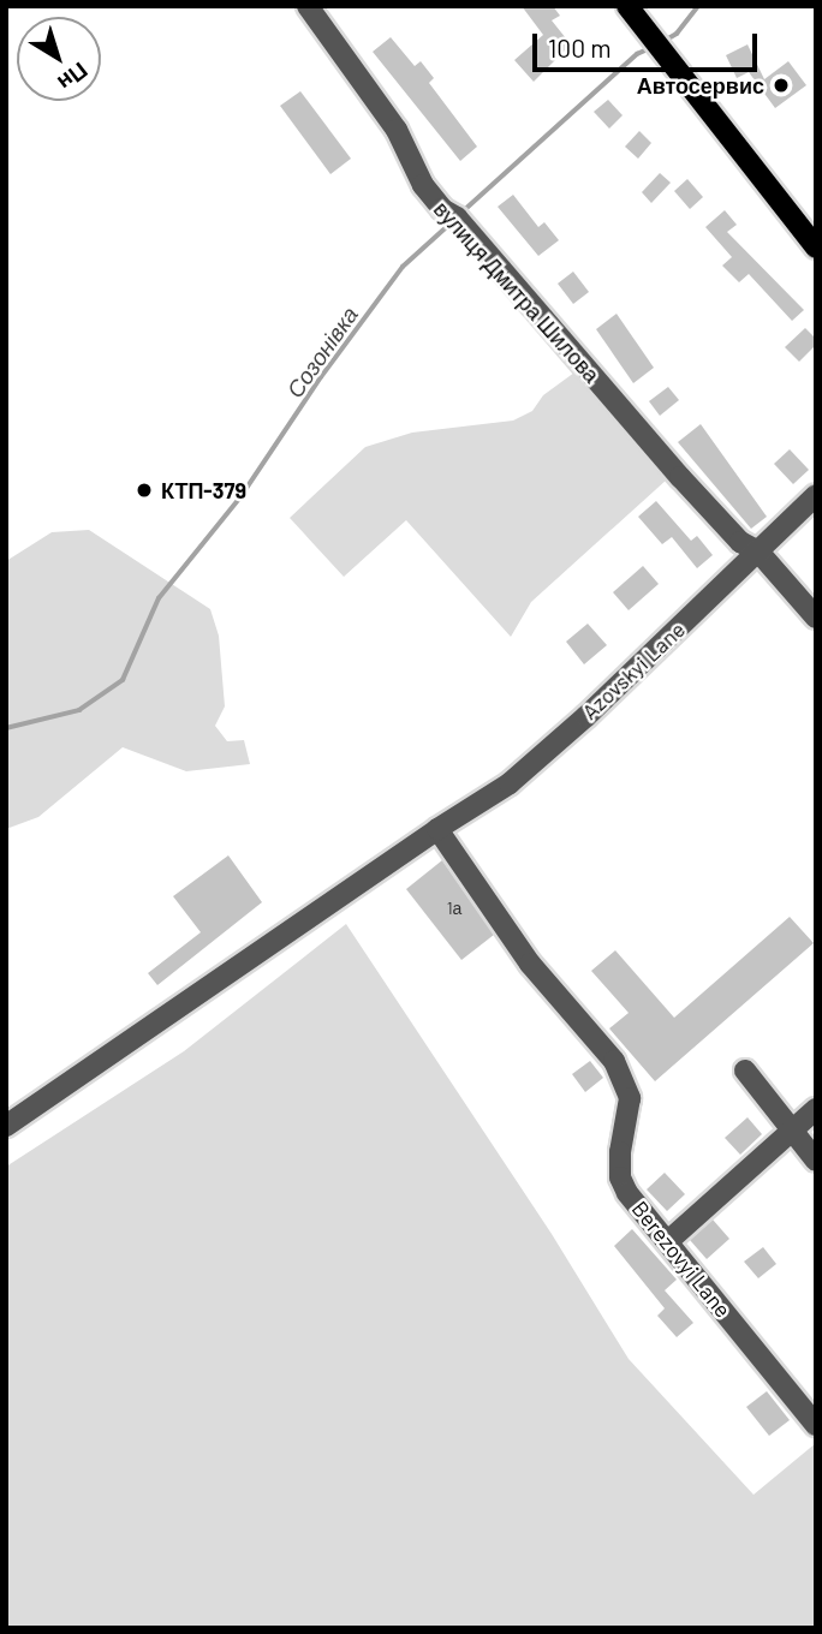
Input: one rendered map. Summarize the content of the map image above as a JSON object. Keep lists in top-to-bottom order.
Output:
{
  "streets": {
    "street": ["вулиця Дмитра Шилова", "Azovskyi Lane", "Berezovyi Lane"]
  },
  "crossings": [
    ["вулиця Дмитра Шилова", "Azovskyi Lane"],
    ["Azovskyi Lane", "Berezovyi Lane"]
  ],
  "water": ["Созонівка"],
  "places": ["Автосервис", "КТП-379"],
  "house_numbers": ["1а"],
  "scale_bar": "100 m",
  "north": "bottom right"
}
